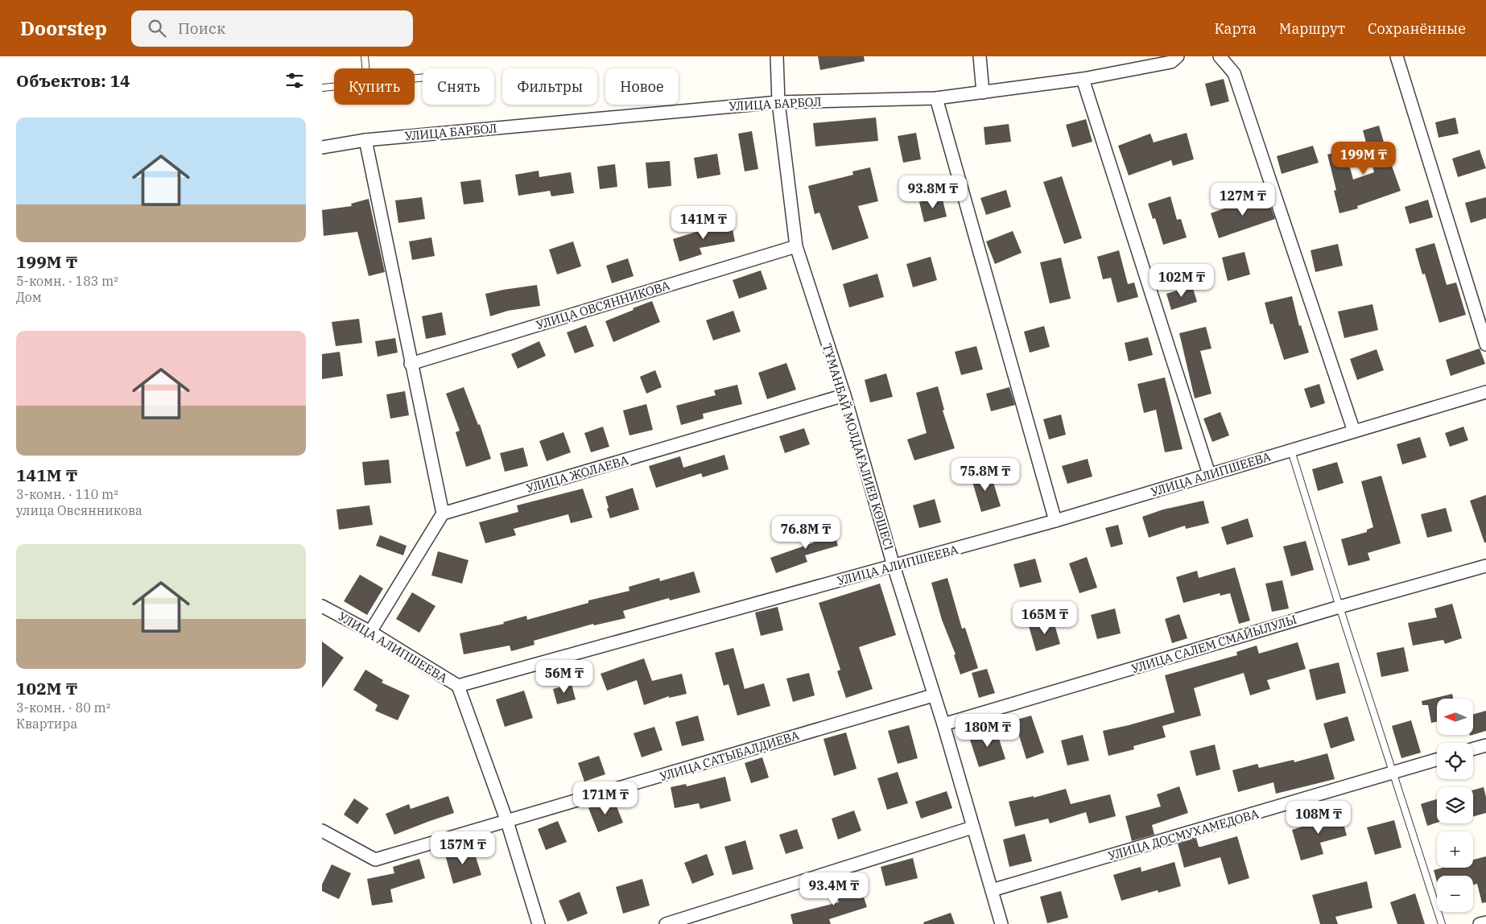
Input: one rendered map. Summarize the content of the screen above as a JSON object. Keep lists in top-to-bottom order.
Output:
{
  "streets": {
    "street": [
      "УЛИЦА БАРБОЛ",
      "УЛИЦА ОВСЯННИКОВА",
      "ТҰМАНБАЙ МОЛДАҒАЛИЕВ КӨШЕСІ",
      "УЛИЦА ЖОЛАЕВА",
      "УЛИЦА АЛИПШЕЕВА",
      "УЛИЦА САЛЕМ СМАЙЫЛУЛЫ",
      "УЛИЦА САТЫБАЛДИЕВА",
      "УЛИЦА ДОСМУХАМЕДОВА"
    ]
  },
  "crossings": [
    ["УЛИЦА БАРБОЛ", "ТҰМАНБАЙ МОЛДАҒАЛИЕВ КӨШЕСІ"],
    ["УЛИЦА ОВСЯННИКОВА", "ТҰМАНБАЙ МОЛДАҒАЛИЕВ КӨШЕСІ"],
    ["ТҰМАНБАЙ МОЛДАҒАЛИЕВ КӨШЕСІ", "УЛИЦА ЖОЛАЕВА"],
    ["ТҰМАНБАЙ МОЛДАҒАЛИЕВ КӨШЕСІ", "УЛИЦА АЛИПШЕЕВА"],
    ["ТҰМАНБАЙ МОЛДАҒАЛИЕВ КӨШЕСІ", "УЛИЦА САЛЕМ СМАЙЫЛУЛЫ"],
    ["ТҰМАНБАЙ МОЛДАҒАЛИЕВ КӨШЕСІ", "УЛИЦА САТЫБАЛДИЕВА"],
    ["ТҰМАНБАЙ МОЛДАҒАЛИЕВ КӨШЕСІ", "УЛИЦА ДОСМУХАМЕДОВА"]
  ],
  "north": "left",
  "page": {
    "header": "Doorstep",
    "search": "Поиск",
    "nav": ["Карта", "Маршрут", "Сохранённые"],
    "heading": "Объектов: 14",
    "chip": [
      "Купить",
      "Снять",
      "Фильтры",
      "Новое"
    ],
    "list": [
      {
        "name": "199M ₸",
        "note": "5-комн. · 183 m² · Дом"
      },
      {
        "name": "141M ₸",
        "note": "3-комн. · 110 m² · улица Овсянникова"
      },
      {
        "name": "102M ₸",
        "note": "3-комн. · 80 m² · Квартира"
      }
    ],
    "price": [
      "199M ₸",
      "93.8M ₸",
      "127M ₸",
      "141M ₸",
      "102M ₸",
      "75.8M ₸",
      "76.8M ₸",
      "165M ₸",
      "56M ₸",
      "180M ₸",
      "171M ₸",
      "108M ₸",
      "157M ₸",
      "93.4M ₸"
    ],
    "map_buttons": ["+", "−"]
  }
}
